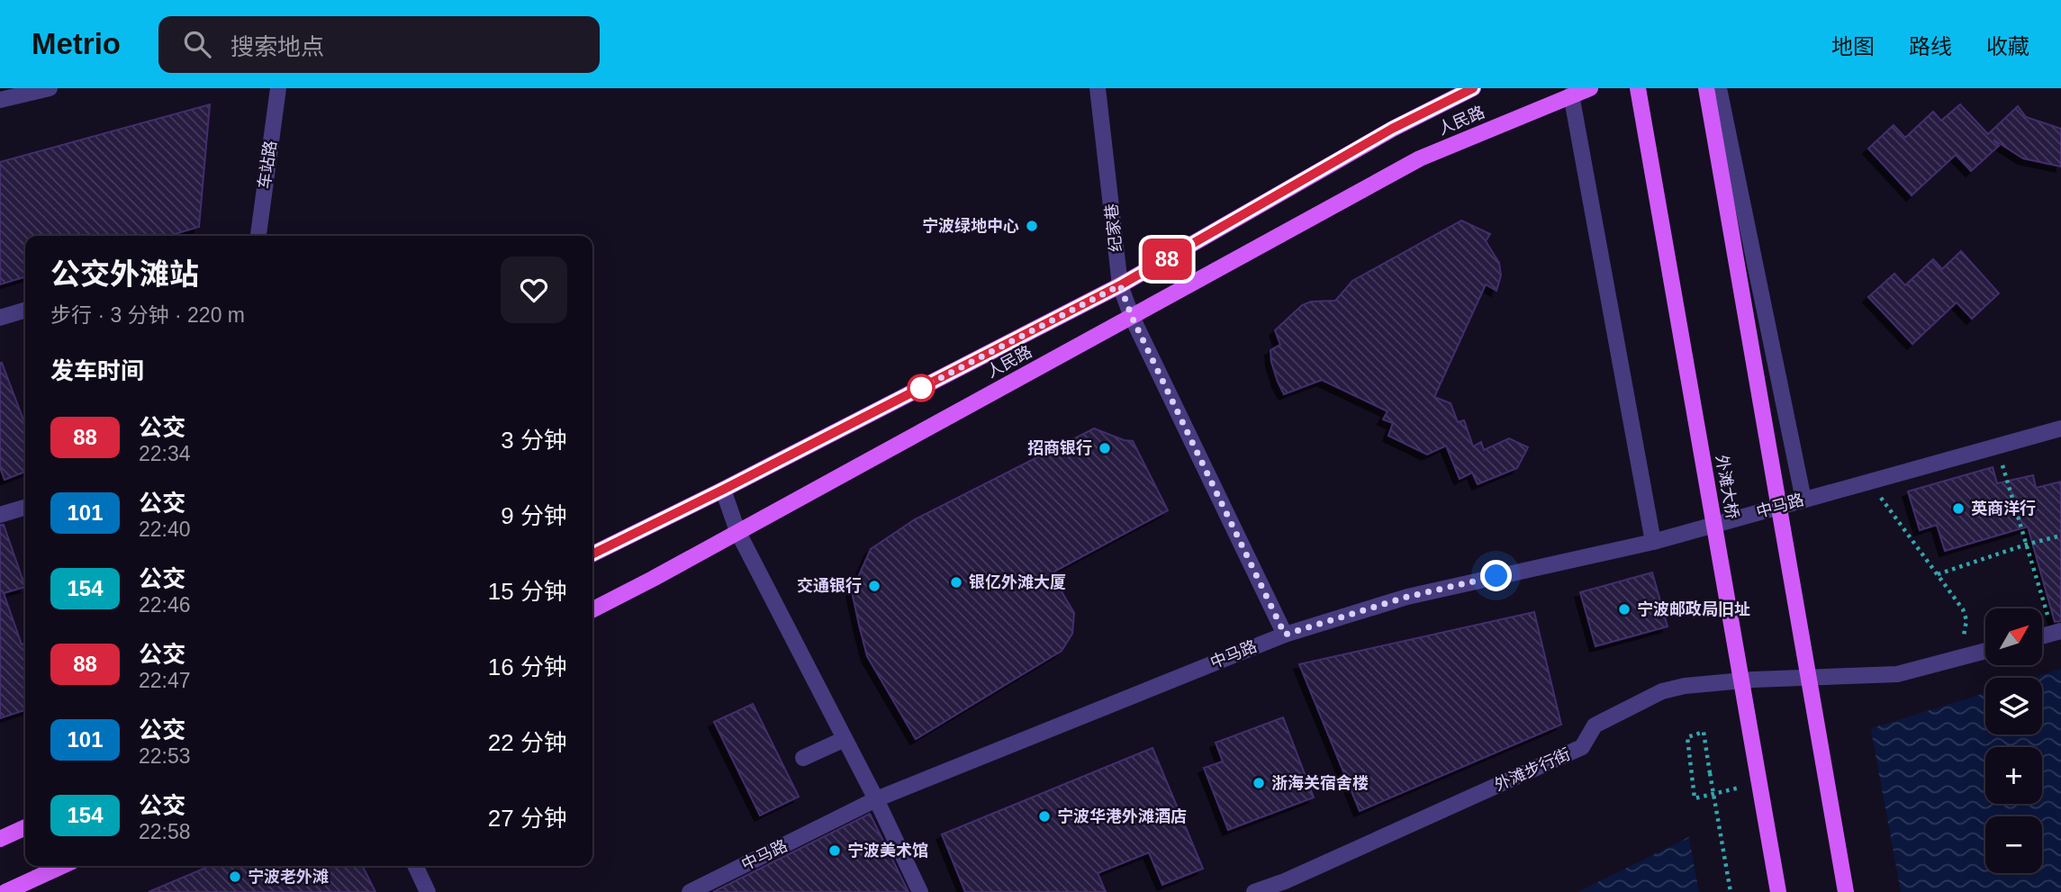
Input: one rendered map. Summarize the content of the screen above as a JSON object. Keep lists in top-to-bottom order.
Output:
{
  "streets": {
    "main road": ["人民路", "外滩大桥"],
    "street": [
      "车站路",
      "纪家巷",
      "中马路",
      "外滩步行街"
    ]
  },
  "crossings": [
    ["人民路", "纪家巷"],
    ["纪家巷", "中马路"]
  ],
  "places": [
    "宁波绿地中心",
    "招商银行",
    "英商洋行",
    "银亿外滩大厦",
    "交通银行",
    "宁波邮政局旧址",
    "浙海关宿舍楼",
    "宁波华港外滩酒店",
    "宁波美术馆",
    "宁波老外滩"
  ],
  "lines": ["bus line 88"],
  "north": "top right",
  "page": {
    "header": "Metrio",
    "search": "搜索地点",
    "nav": ["地图", "路线", "收藏"],
    "on_map": "88",
    "heading": [
      ["公交外滩站", "步行 · 3 分钟 · 220 m"],
      "发车时间"
    ],
    "list": [
      {
        "mark": "88",
        "name": "公交",
        "note": "22:34",
        "value": "3 分钟"
      },
      {
        "mark": "101",
        "name": "公交",
        "note": "22:40",
        "value": "9 分钟"
      },
      {
        "mark": "154",
        "name": "公交",
        "note": "22:46",
        "value": "15 分钟"
      },
      {
        "mark": "88",
        "name": "公交",
        "note": "22:47",
        "value": "16 分钟"
      },
      {
        "mark": "101",
        "name": "公交",
        "note": "22:53",
        "value": "22 分钟"
      },
      {
        "mark": "154",
        "name": "公交",
        "note": "22:58",
        "value": "27 分钟"
      }
    ],
    "map_buttons": ["+", "−"]
  }
}
